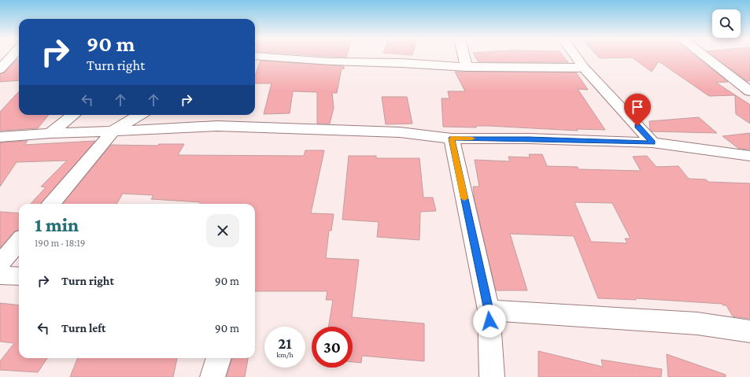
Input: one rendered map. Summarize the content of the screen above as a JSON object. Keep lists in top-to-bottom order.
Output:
{
  "page": {
    "turn": ["90 m", "Turn right"],
    "heading": ["1 min", "190 m · 18:19"],
    "list": [
      {
        "name": "Turn right",
        "value": "90 m"
      },
      {
        "name": "Turn left",
        "value": "90 m"
      }
    ],
    "speed": "21 km/h",
    "limit": "30"
  }
}
